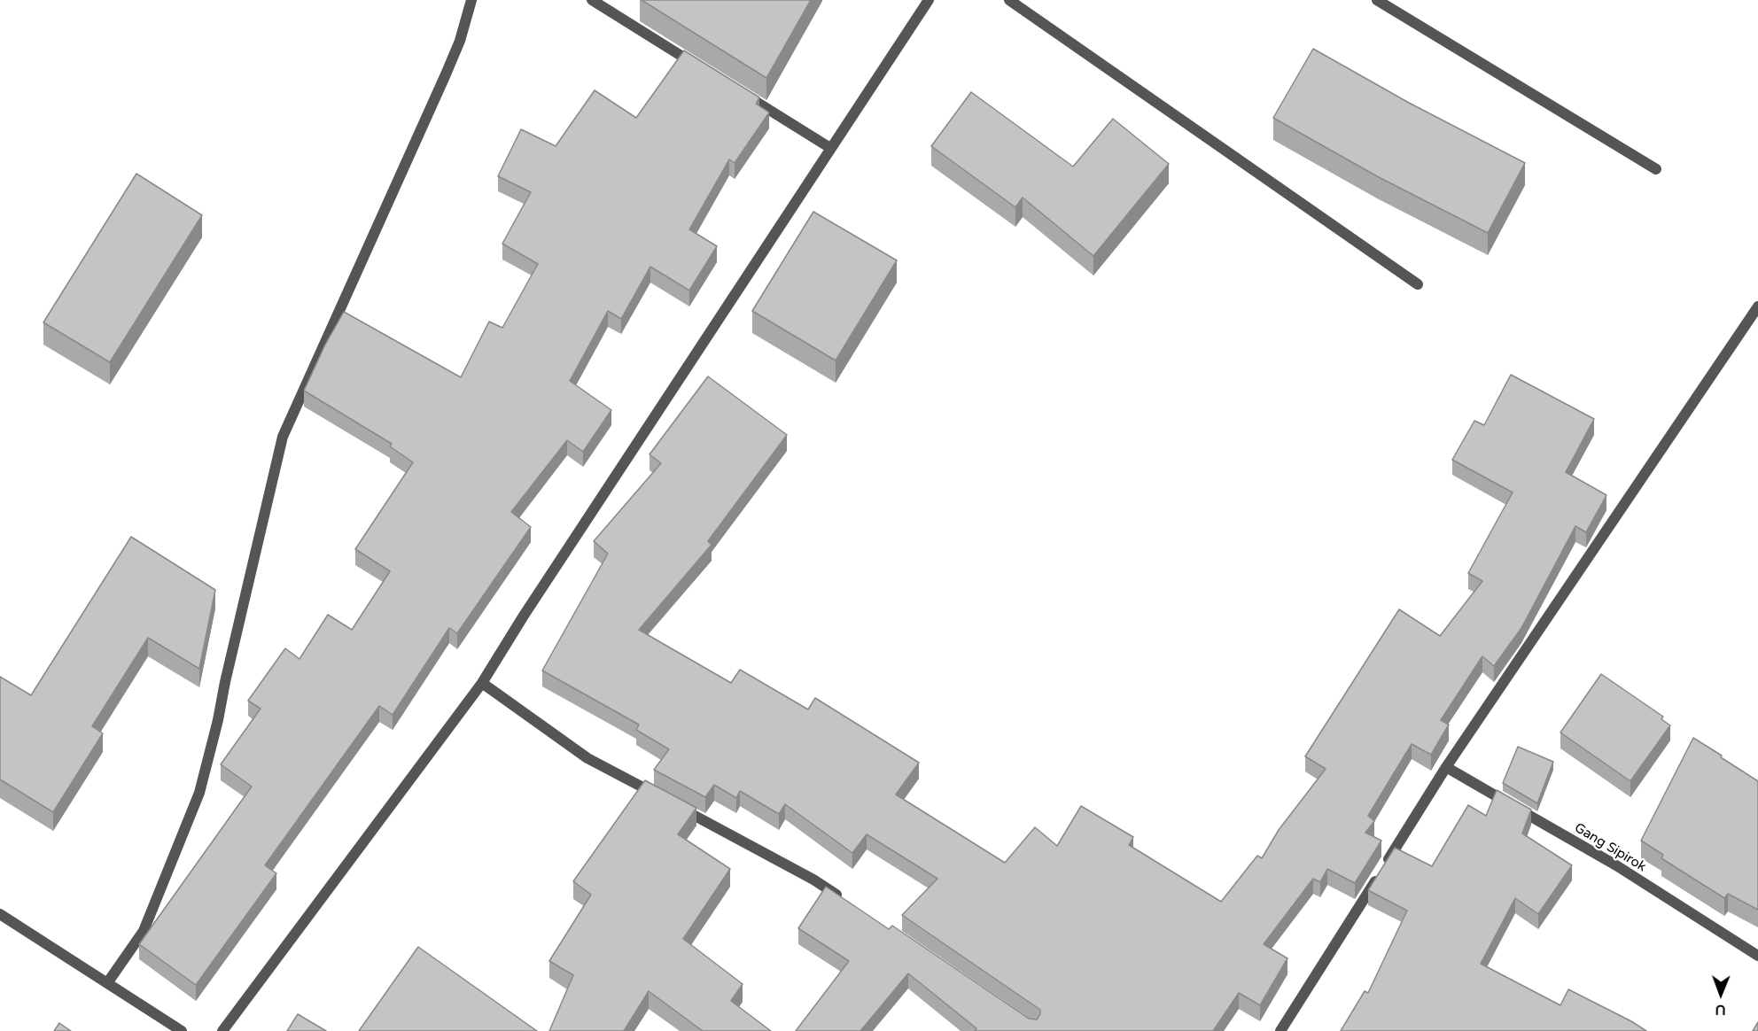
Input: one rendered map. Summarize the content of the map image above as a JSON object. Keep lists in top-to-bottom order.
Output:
{
  "streets": {
    "street": ["Gang Sipirok"]
  },
  "north": "bottom"
}
